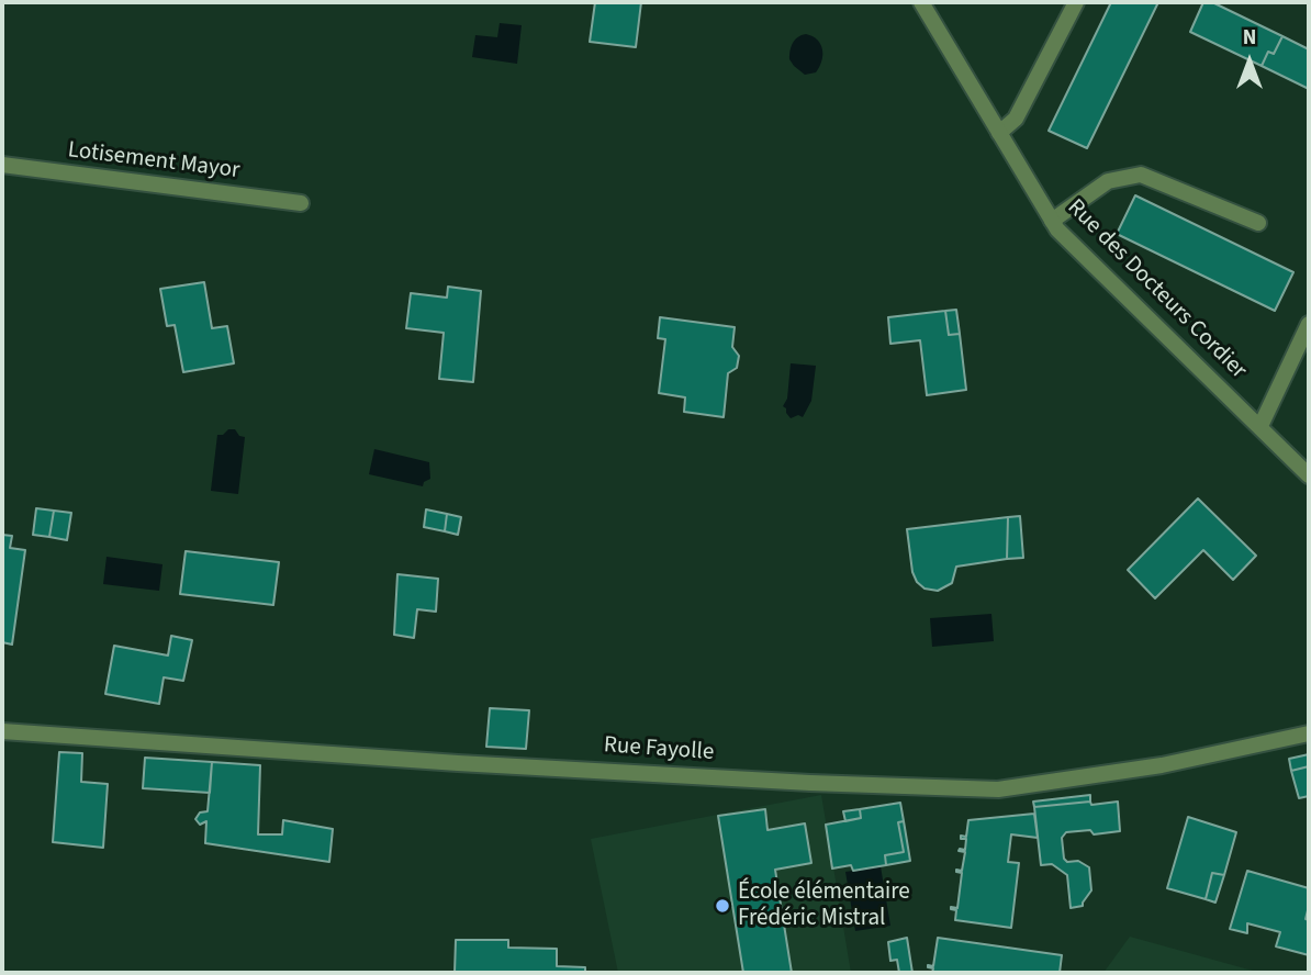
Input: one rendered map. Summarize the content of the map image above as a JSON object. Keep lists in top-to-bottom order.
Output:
{
  "streets": {
    "street": ["Lotisement Mayor", "Rue des Docteurs Cordier", "Rue Fayolle"]
  },
  "places": ["École élémentaire Frédéric Mistral"],
  "north": "top"
}
